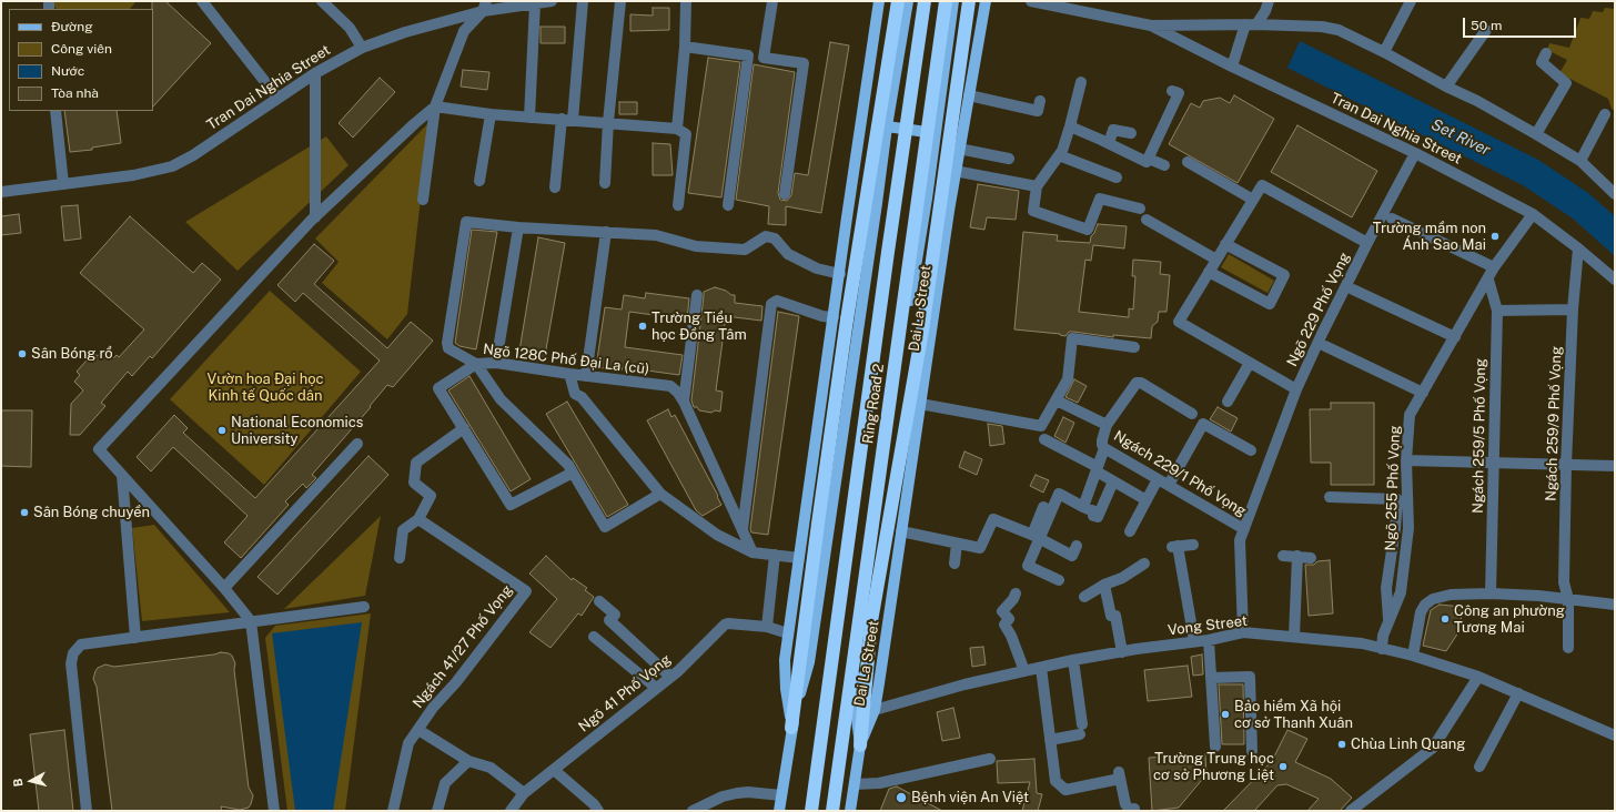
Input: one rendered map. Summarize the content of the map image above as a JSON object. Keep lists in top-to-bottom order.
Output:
{
  "streets": {
    "highway": ["Ring Road 2"],
    "main road": ["Dai La Street"],
    "street": [
      "Tran Dai Nghia Street",
      "Ngõ 229 Phố Vọng",
      "Ngõ 128C Phố Đại La (cũ)",
      "Ngách 259/9 Phố Vọng",
      "Ngách 259/5 Phố Vọng",
      "Ngách 229/1 Phố Vọng",
      "Ngõ 255 Phố Vọng",
      "Vong Street",
      "Ngách 41/27 Phố Vọng",
      "Ngõ 41 Phố Vọng"
    ]
  },
  "crossings": [
    ["Tran Dai Nghia Street", "Ngõ 229 Phố Vọng"],
    ["Tran Dai Nghia Street", "Ngách 259/9 Phố Vọng"],
    ["Tran Dai Nghia Street", "Ngõ 255 Phố Vọng"],
    ["Dai La Street", "Vong Street"],
    ["Ngõ 229 Phố Vọng", "Ngách 229/1 Phố Vọng"],
    ["Ngõ 229 Phố Vọng", "Vong Street"],
    ["Ngách 259/5 Phố Vọng", "Ngõ 255 Phố Vọng"],
    ["Ngõ 255 Phố Vọng", "Vong Street"]
  ],
  "water": ["Set River"],
  "parks": ["Vườn hoa Đại học Kinh tế Quốc dân"],
  "places": [
    "Trường mầm non Ánh Sao Mai",
    "Trường Tiểu học Đồng Tâm",
    "Sân Bóng rổ",
    "National Economics University",
    "Sân Bóng chuyền",
    "Công an phường Tương Mai",
    "Bảo hiểm Xã hội cơ sở Thanh Xuân",
    "Chùa Linh Quang",
    "Trường Trung học cơ sở Phương Liệt",
    "Bệnh viện An Việt"
  ],
  "legend": [
    "Đường",
    "Công viên",
    "Nước",
    "Tòa nhà"
  ],
  "scale_bar": "50 m",
  "north": "left"
}
